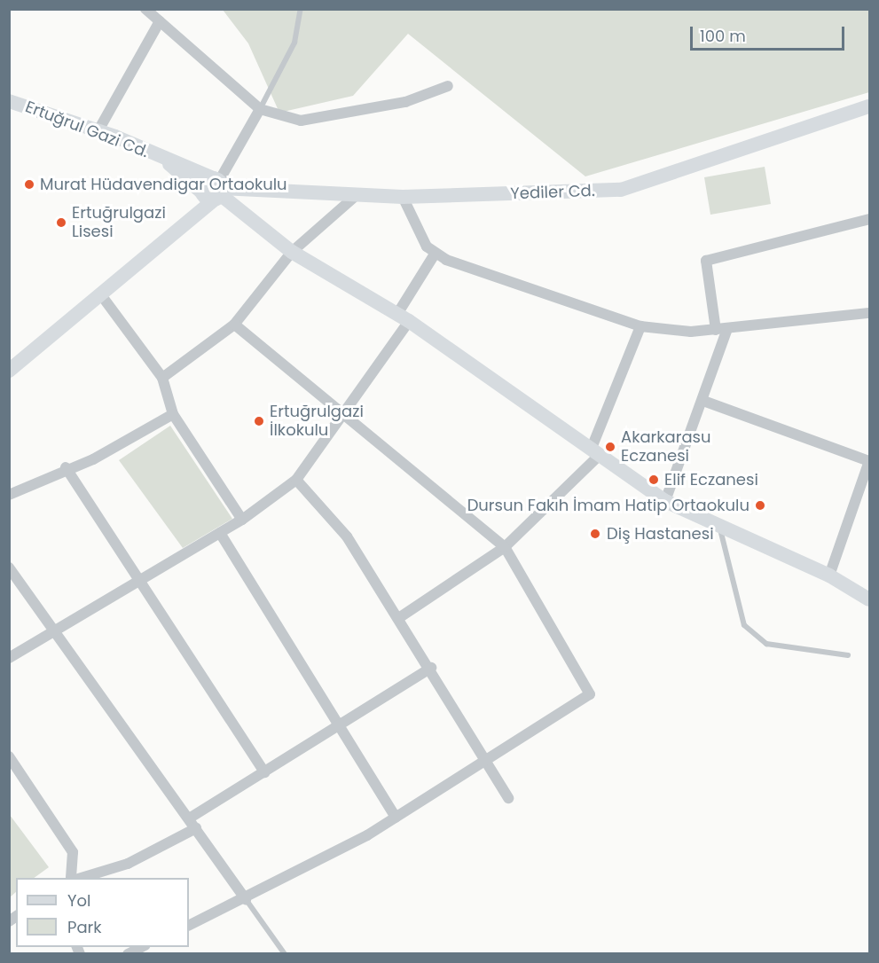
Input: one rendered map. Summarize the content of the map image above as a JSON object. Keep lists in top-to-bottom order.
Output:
{
  "streets": {
    "street": ["Ertuğrul Gazi Cd.", "Yediler Cd."]
  },
  "crossings": [
    ["Ertuğrul Gazi Cd.", "Yediler Cd."]
  ],
  "places": [
    "Murat Hüdavendigar Ortaokulu",
    "Ertuğrulgazi Lisesi",
    "Ertuğrulgazi İlkokulu",
    "Akarkarasu Eczanesi",
    "Elif Eczanesi",
    "Dursun Fakıh İmam Hatip Ortaokulu",
    "Diş Hastanesi"
  ],
  "legend": ["Yol", "Park"],
  "scale_bar": "100 m"
}
